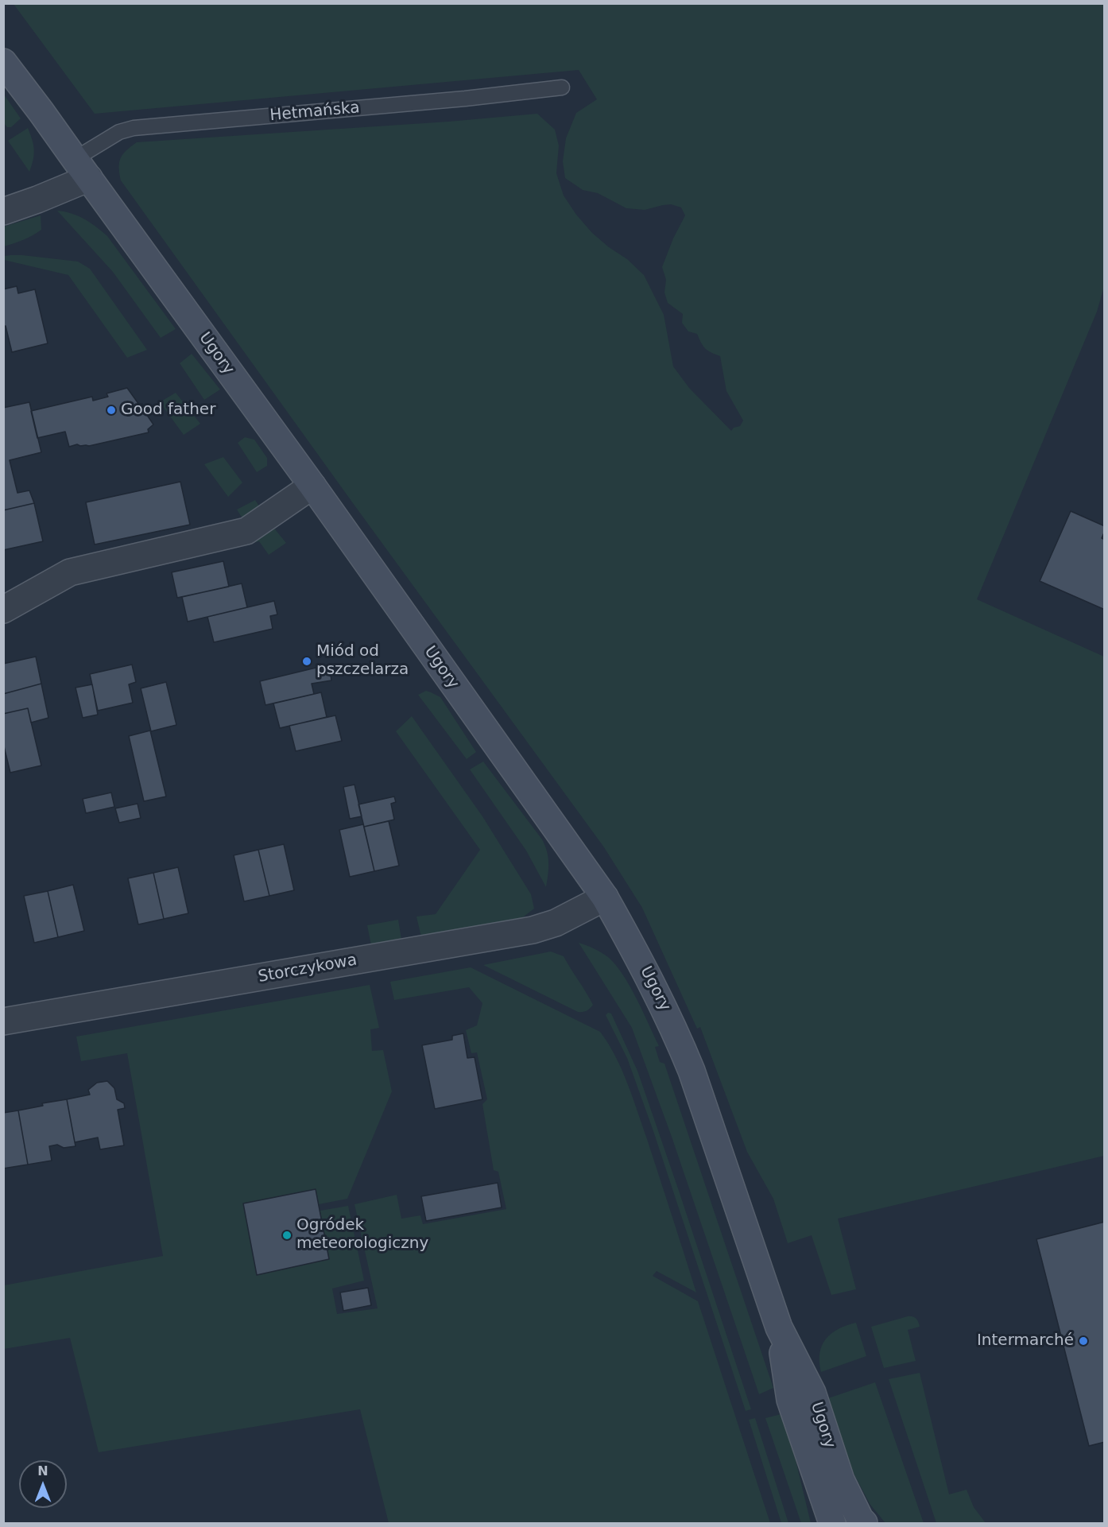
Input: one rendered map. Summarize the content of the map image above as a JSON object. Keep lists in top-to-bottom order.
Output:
{
  "streets": {
    "street": ["Ugory", "Storczykowa"],
    "lane": ["Hetmańska"]
  },
  "crossings": [
    ["Hetmańska", "Ugory"],
    ["Ugory", "Storczykowa"]
  ],
  "places": [
    "Good father",
    "Miód od pszczelarza",
    "Ogródek meteorologiczny",
    "Intermarché"
  ],
  "north": "top"
}
